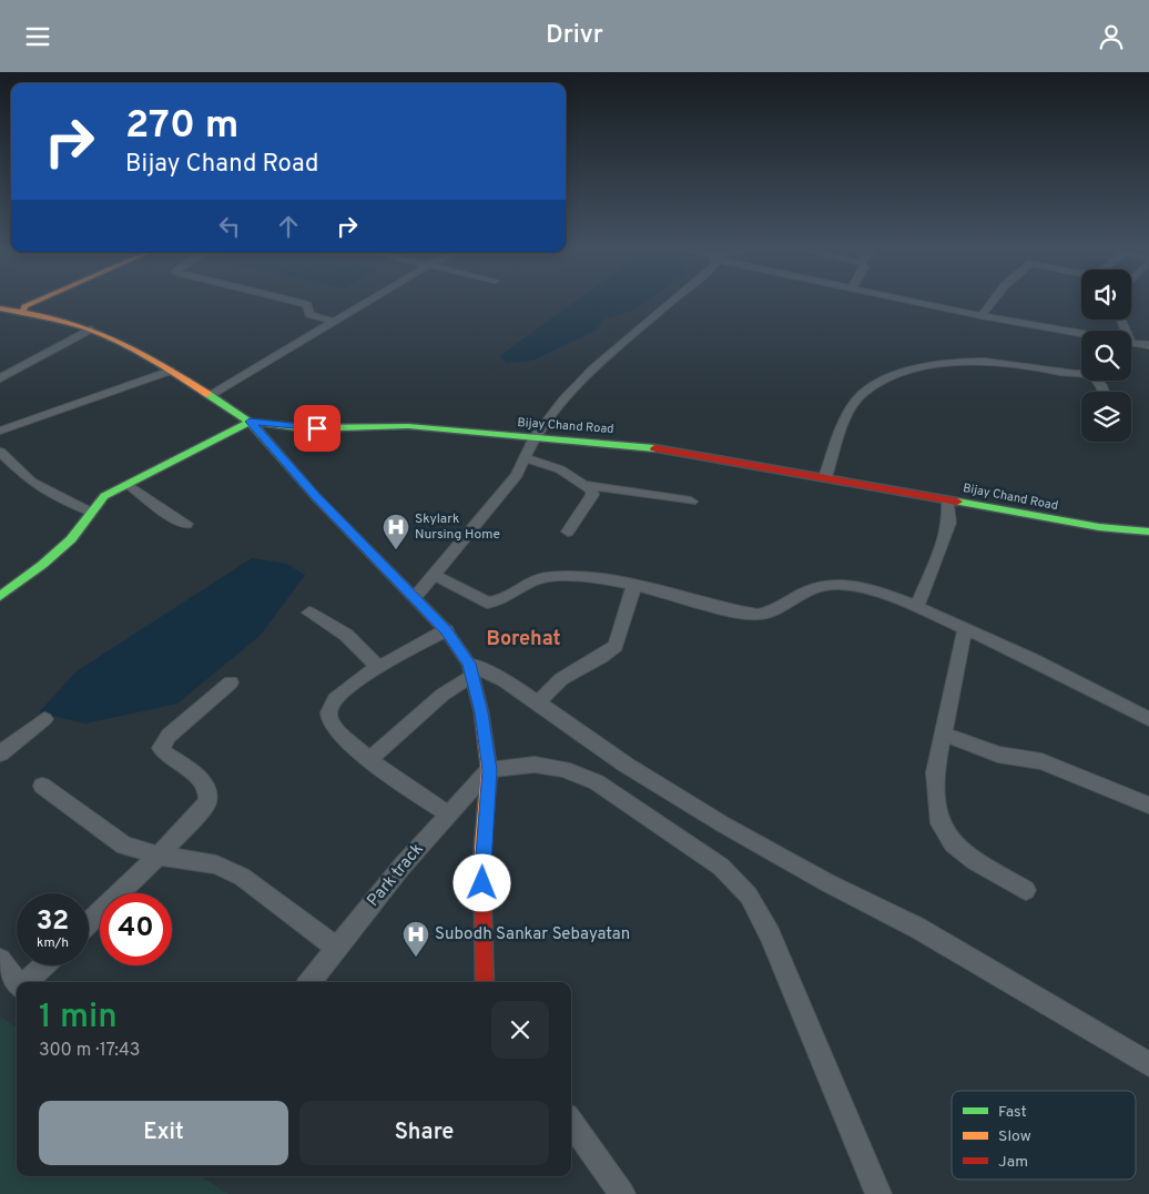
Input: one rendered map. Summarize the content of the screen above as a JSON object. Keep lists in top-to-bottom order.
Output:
{
  "streets": {
    "main road": ["Bijay Chand Road"],
    "street": ["Park track"]
  },
  "districts": ["Borehat"],
  "places": {
    "hospital": ["Skylark Nursing Home", "Subodh Sankar Sebayatan"]
  },
  "legend": ["Fast", "Slow", "Jam"],
  "page": {
    "header": "Drivr",
    "turn": ["270 m", "Bijay Chand Road"],
    "speed": "32 km/h",
    "limit": "40",
    "heading": ["1 min", "300 m · 17:43"],
    "buttons": ["Exit", "Share"]
  }
}
